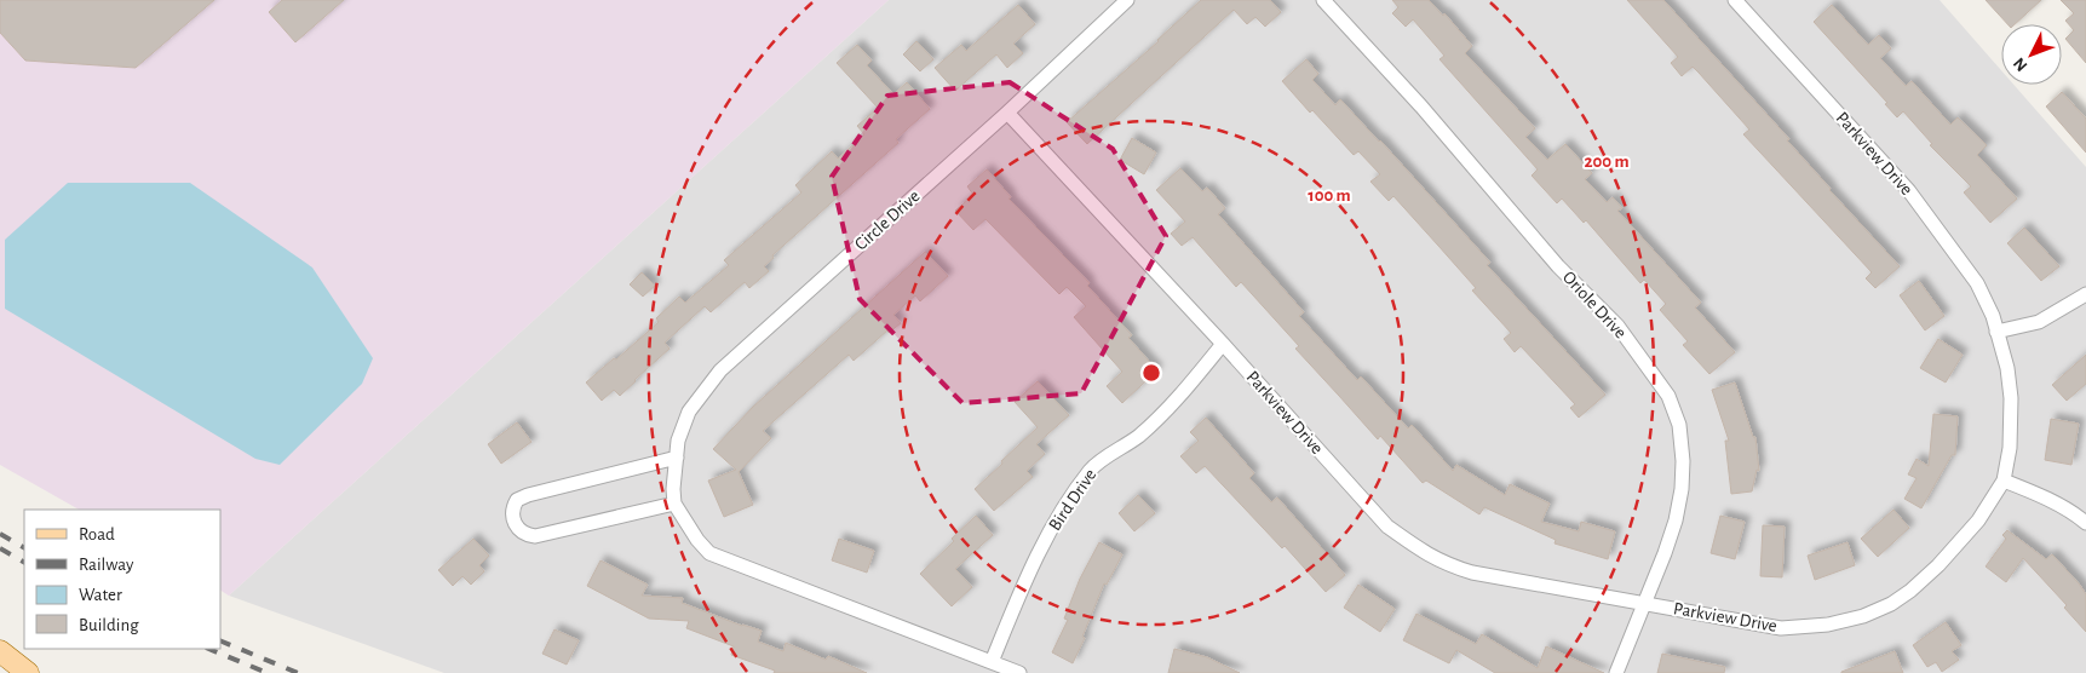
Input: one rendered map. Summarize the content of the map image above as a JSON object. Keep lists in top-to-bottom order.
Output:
{
  "streets": {
    "street": [
      "Parkview Drive",
      "Circle Drive",
      "Oriole Drive",
      "Bird Drive"
    ]
  },
  "crossings": [
    ["Parkview Drive", "Circle Drive"],
    ["Parkview Drive", "Oriole Drive"],
    ["Parkview Drive", "Bird Drive"]
  ],
  "legend": [
    "Road",
    "Railway",
    "Water",
    "Building"
  ],
  "north": "bottom left",
  "rings": ["200 m", "100 m"]
}
